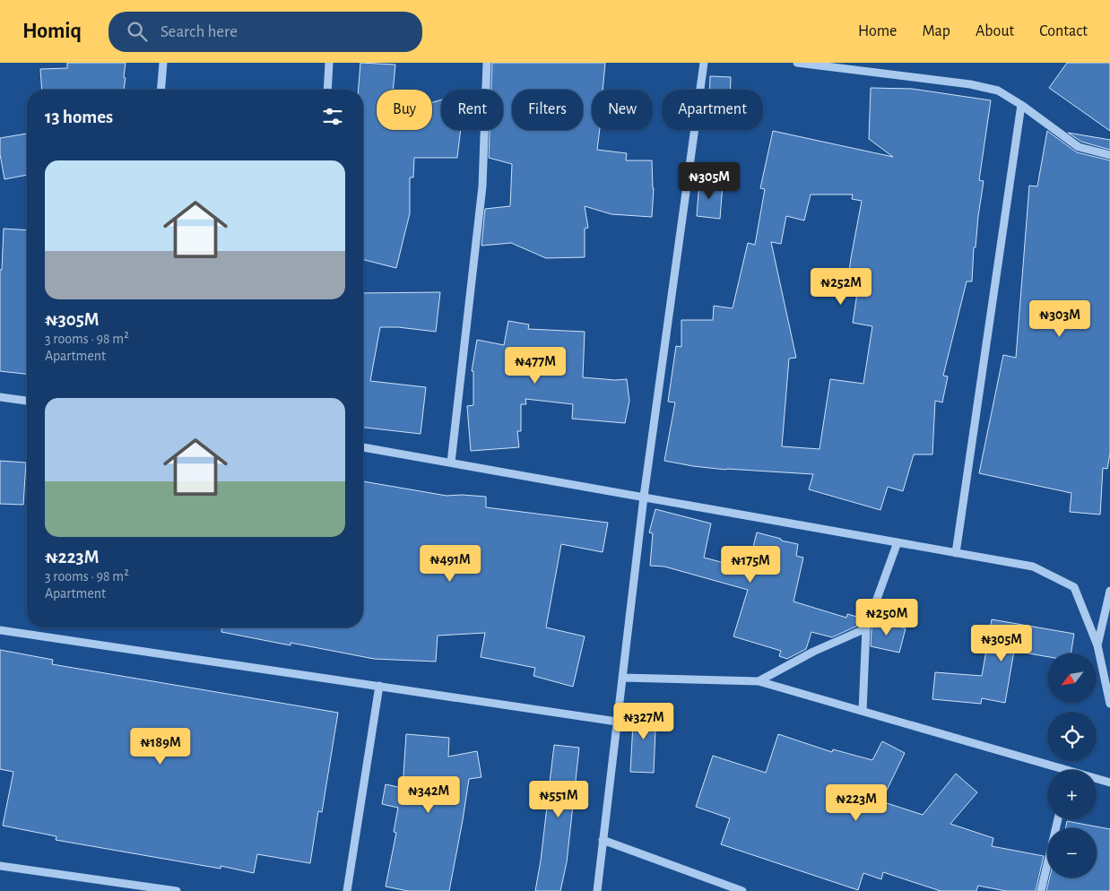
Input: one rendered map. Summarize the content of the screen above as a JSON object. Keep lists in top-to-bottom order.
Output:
{
  "north": "bottom left",
  "page": {
    "header": "Homiq",
    "search": "Search here",
    "nav": [
      "Home",
      "Map",
      "About",
      "Contact"
    ],
    "chip": [
      "Buy",
      "Rent",
      "Filters",
      "New",
      "Apartment"
    ],
    "heading": "13 homes",
    "list": [
      {
        "name": "₦305M",
        "note": "3 rooms · 98 m² · Apartment"
      },
      {
        "name": "₦223M",
        "note": "3 rooms · 98 m² · Apartment"
      }
    ],
    "price": [
      "₦305M",
      "₦252M",
      "₦303M",
      "₦477M",
      "₦491M",
      "₦175M",
      "₦250M",
      "₦305M",
      "₦327M",
      "₦189M",
      "₦342M",
      "₦551M",
      "₦223M"
    ],
    "map_buttons": ["+", "−"]
  }
}
